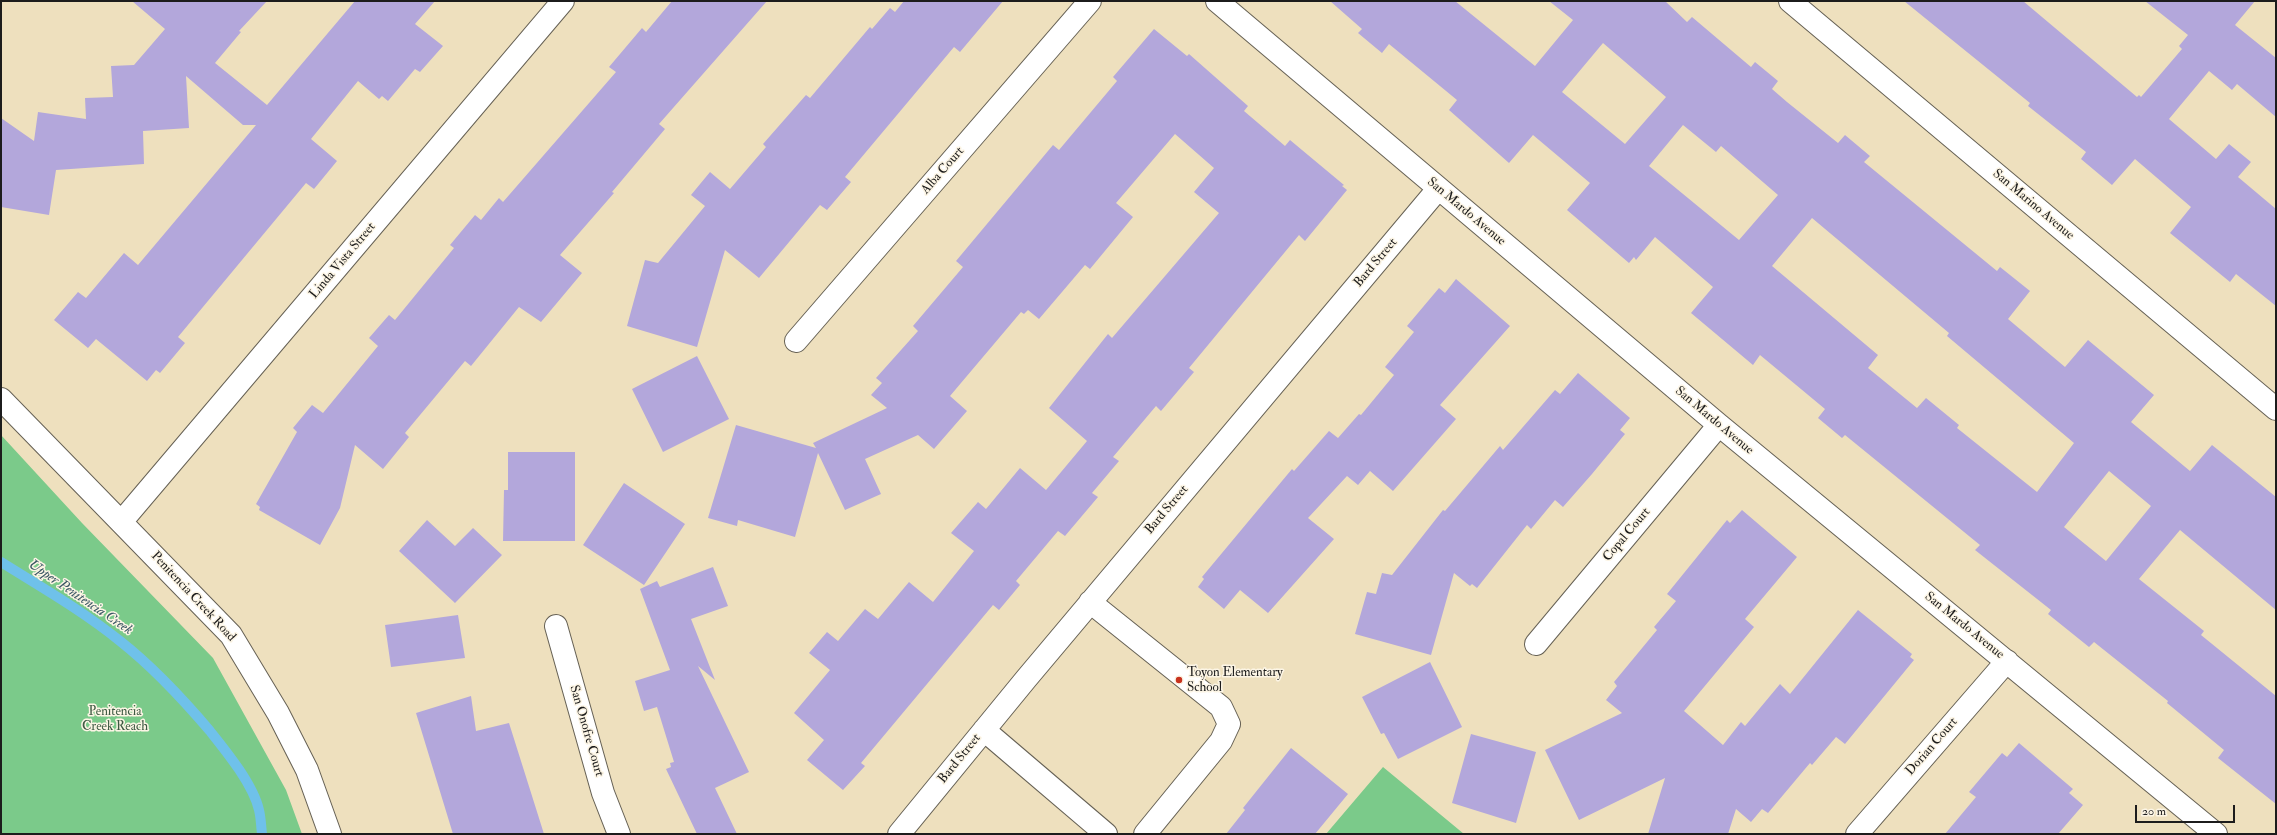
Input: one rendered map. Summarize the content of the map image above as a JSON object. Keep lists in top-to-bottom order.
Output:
{
  "streets": {
    "street": [
      "Alba Court",
      "San Marino Avenue",
      "San Mardo Avenue",
      "Linda Vista Street",
      "Bard Street",
      "Copal Court",
      "Penitencia Creek Road",
      "San Onofre Court",
      "Dorian Court"
    ]
  },
  "crossings": [
    ["San Mardo Avenue", "Bard Street"],
    ["San Mardo Avenue", "Copal Court"],
    ["San Mardo Avenue", "Dorian Court"],
    ["Linda Vista Street", "Penitencia Creek Road"]
  ],
  "water": ["Upper Penitencia Creek"],
  "parks": ["Penitencia Creek Reach"],
  "places": ["Toyon Elementary School"],
  "scale_bar": "20 m"
}
